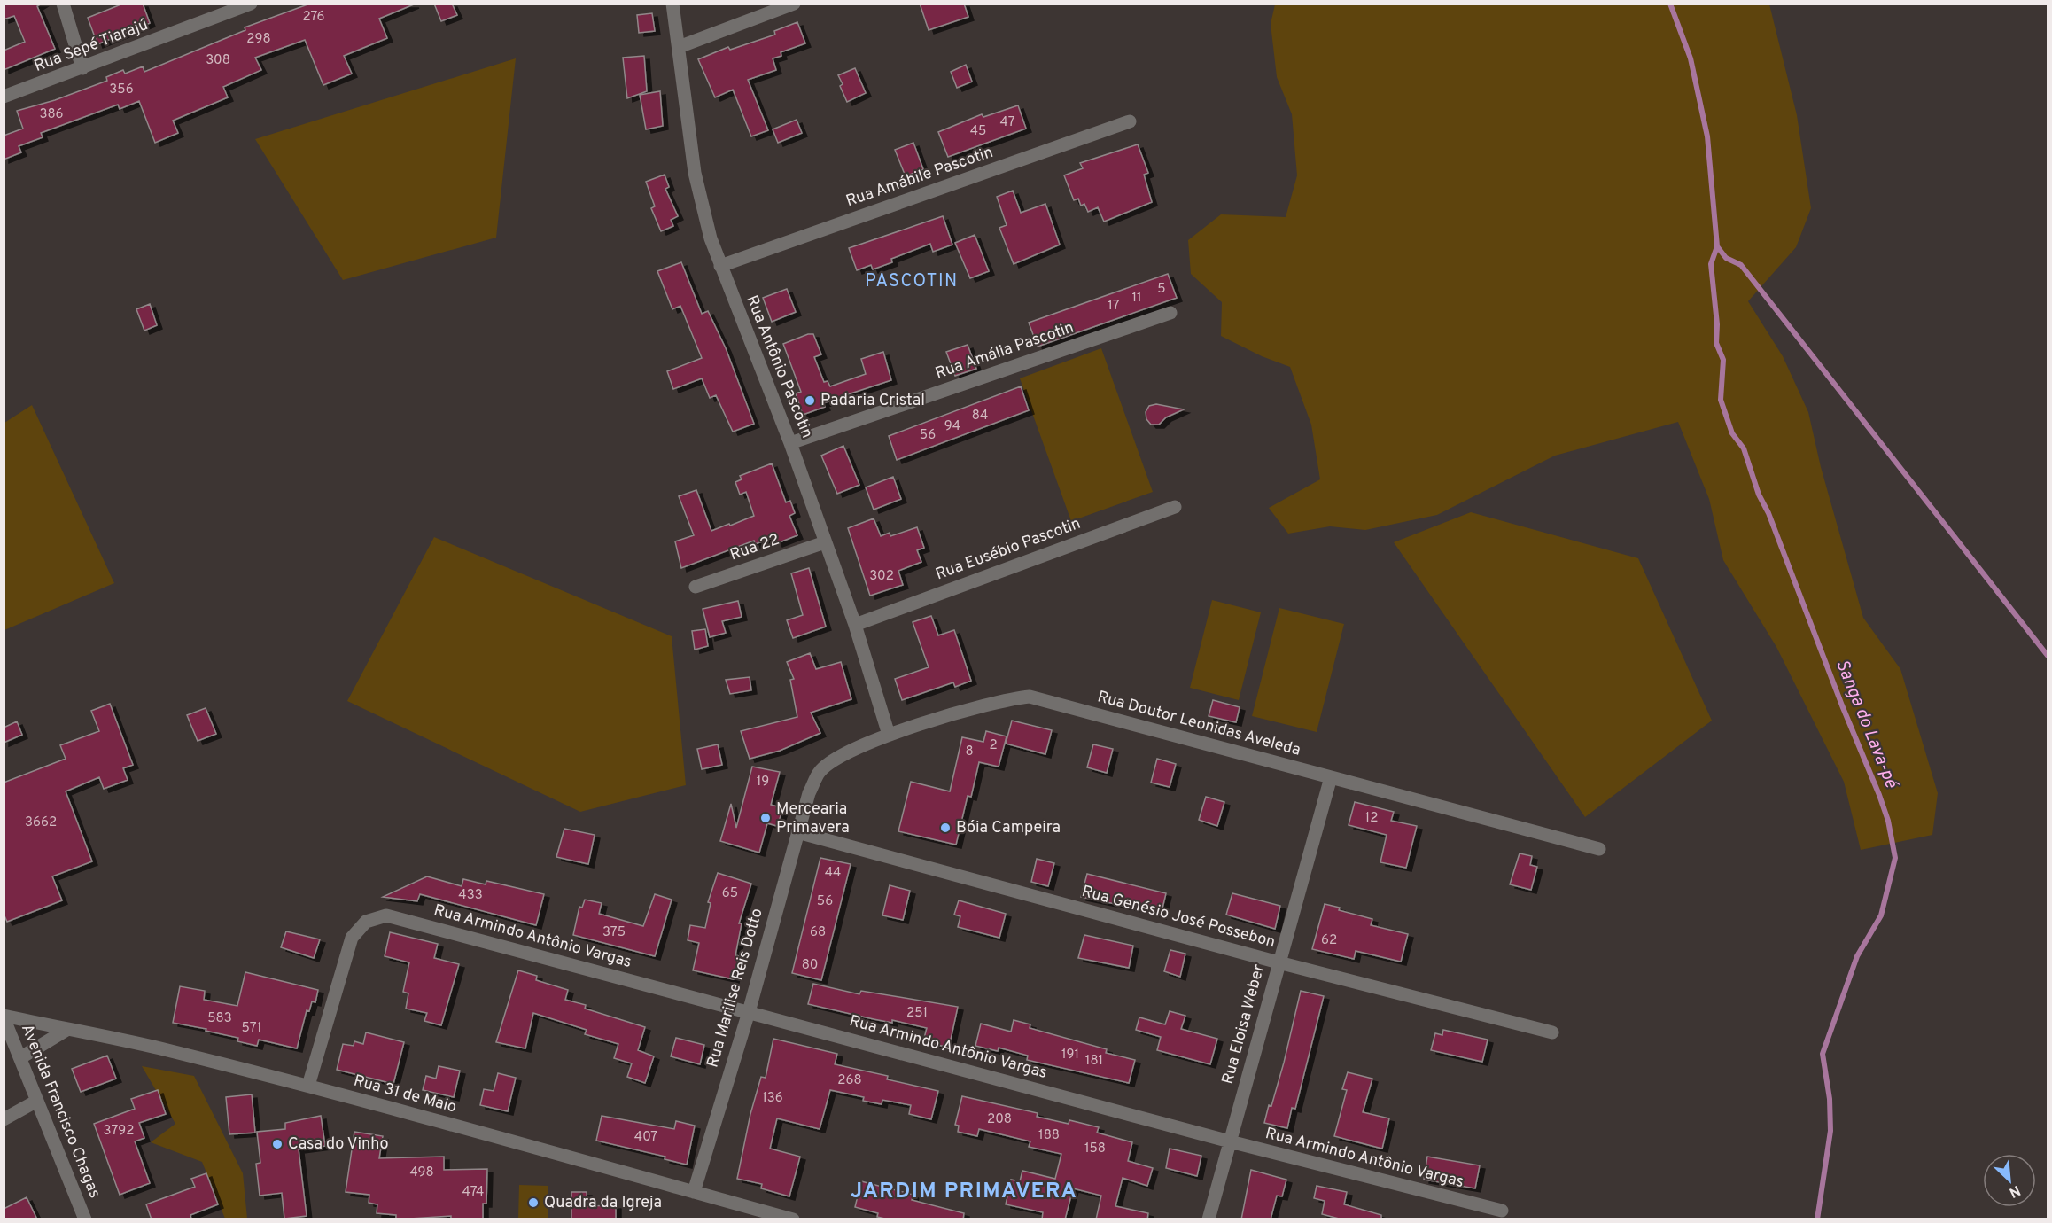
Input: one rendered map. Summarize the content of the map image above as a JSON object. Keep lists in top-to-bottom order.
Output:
{
  "streets": {
    "street": [
      "Rua Sepé Tiarajú",
      "Rua Amábile Pascotin",
      "Rua Amália Pascotin",
      "Rua Antônio Pascotin",
      "Rua 22",
      "Rua Eusébio Pascotin",
      "Rua Doutor Leonidas Aveleda",
      "Rua Genésio José Possebon",
      "Rua Armindo Antônio Vargas",
      "Rua Marilise Reis Dotto",
      "Rua Eloisa Weber",
      "Rua 31 de Maio",
      "Avenida Francisco Chagas"
    ]
  },
  "crossings": [
    ["Rua Amábile Pascotin", "Rua Antônio Pascotin"],
    ["Rua Amália Pascotin", "Rua Antônio Pascotin"],
    ["Rua Antônio Pascotin", "Rua 22"],
    ["Rua Antônio Pascotin", "Rua Eusébio Pascotin"],
    ["Rua Antônio Pascotin", "Rua Doutor Leonidas Aveleda"],
    ["Rua Doutor Leonidas Aveleda", "Rua Marilise Reis Dotto"],
    ["Rua Doutor Leonidas Aveleda", "Rua Eloisa Weber"],
    ["Rua Genésio José Possebon", "Rua Marilise Reis Dotto"],
    ["Rua Genésio José Possebon", "Rua Eloisa Weber"],
    ["Rua Armindo Antônio Vargas", "Rua Marilise Reis Dotto"],
    ["Rua Armindo Antônio Vargas", "Rua Eloisa Weber"],
    ["Rua Armindo Antônio Vargas", "Rua 31 de Maio"],
    ["Rua Marilise Reis Dotto", "Rua 31 de Maio"],
    ["Rua 31 de Maio", "Avenida Francisco Chagas"]
  ],
  "districts": ["PASCOTIN", "JARDIM PRIMAVERA"],
  "water": ["Sanga do Lava-pé"],
  "places": [
    "Padaria Cristal",
    "Mercearia Primavera",
    "Bóia Campeira",
    "Casa do Vinho",
    "Quadra da Igreja"
  ],
  "house_numbers": [
    "276",
    "298",
    "308",
    "356",
    "386",
    "47",
    "45",
    "5",
    "11",
    "17",
    "84",
    "94",
    "56",
    "302",
    "2",
    "8",
    "19",
    "12",
    "3662",
    "44",
    "65",
    "433",
    "56",
    "375",
    "68",
    "62",
    "80",
    "251",
    "583",
    "571",
    "191",
    "181",
    "268",
    "136",
    "208",
    "3792",
    "188",
    "407",
    "158",
    "498",
    "474"
  ],
  "north": "bottom right"
}
